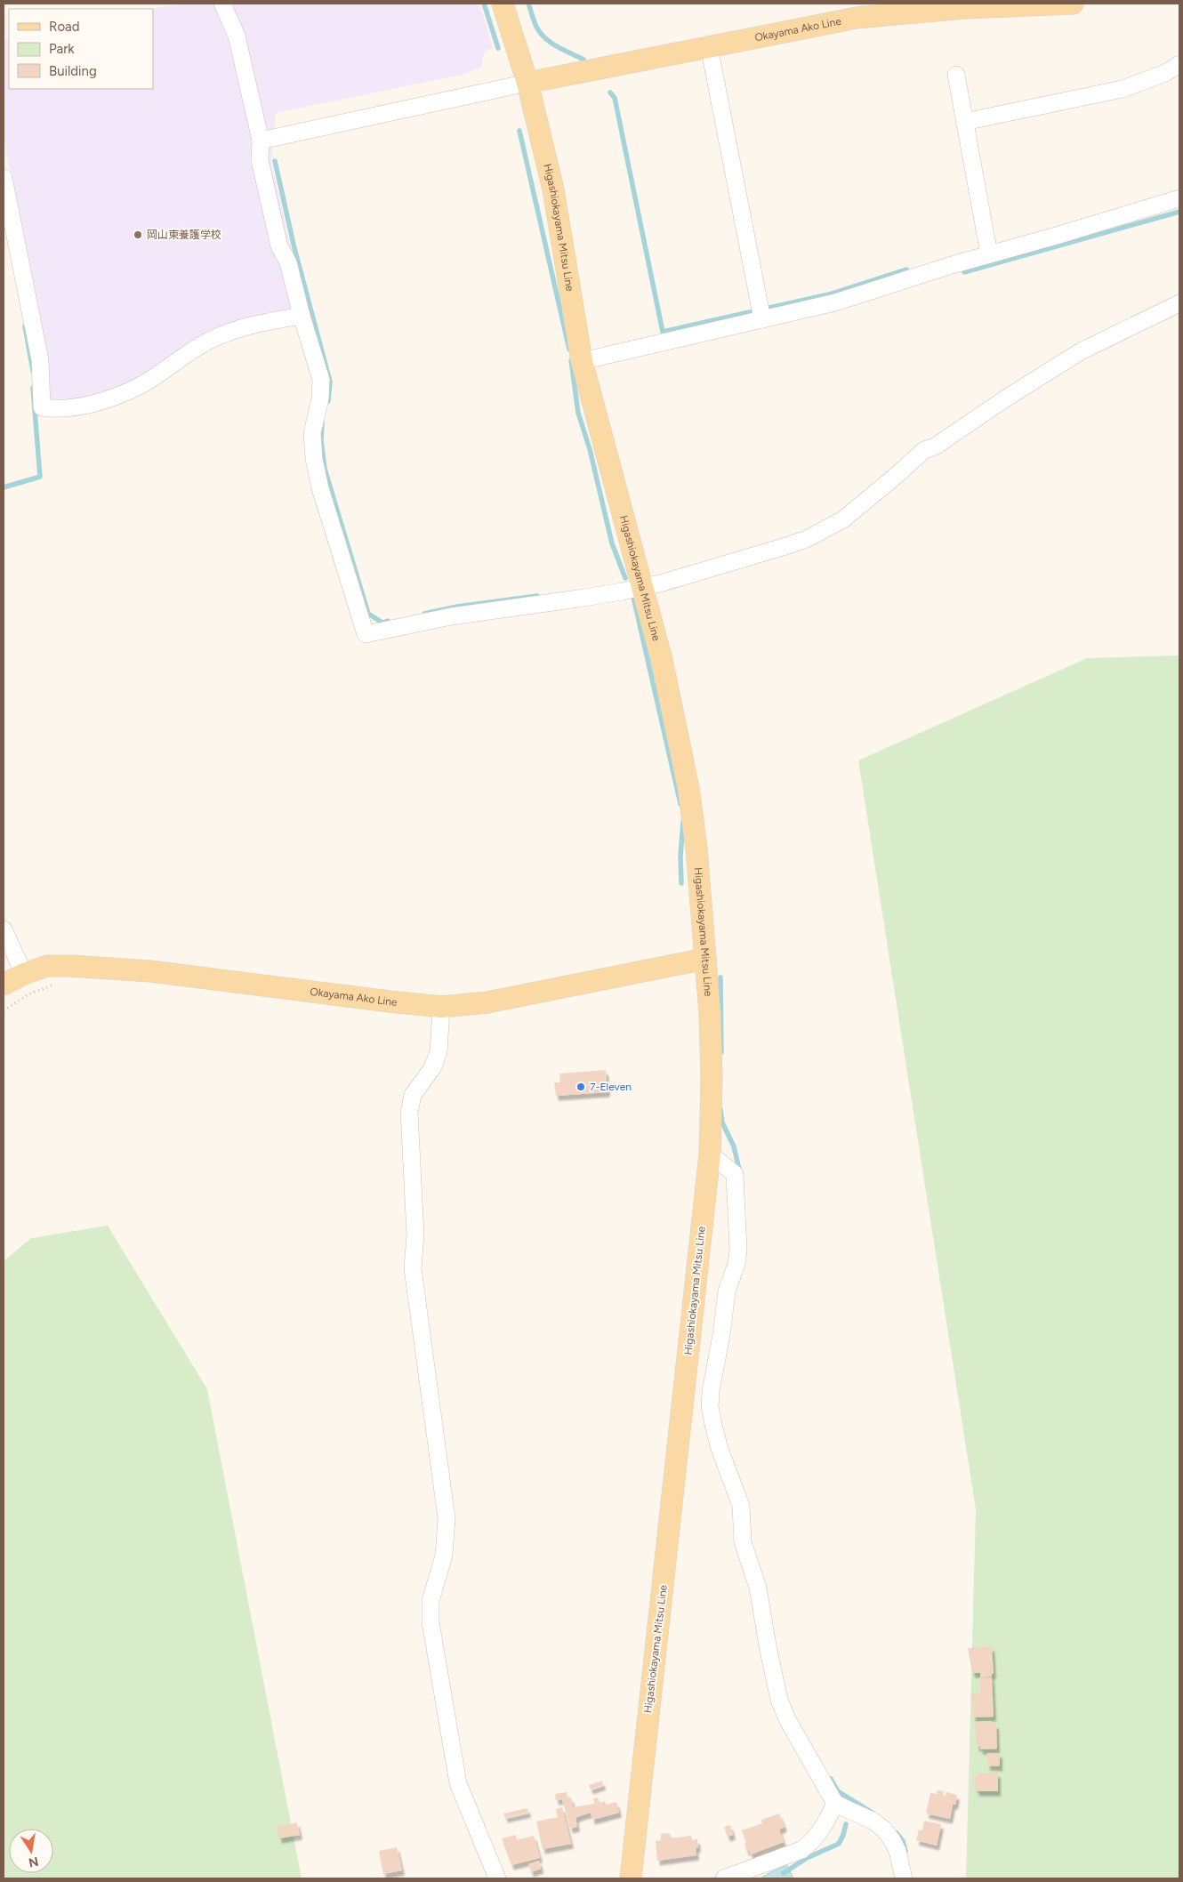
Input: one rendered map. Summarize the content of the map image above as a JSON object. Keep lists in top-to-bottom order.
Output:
{
  "streets": {
    "main road": ["Okayama Ako Line", "Higashiokayama Mitsu Line"]
  },
  "crossings": [
    ["Okayama Ako Line", "Higashiokayama Mitsu Line"]
  ],
  "places": ["岡山東養護学校", "7-Eleven"],
  "legend": ["Road", "Park", "Building"],
  "north": "bottom"
}
